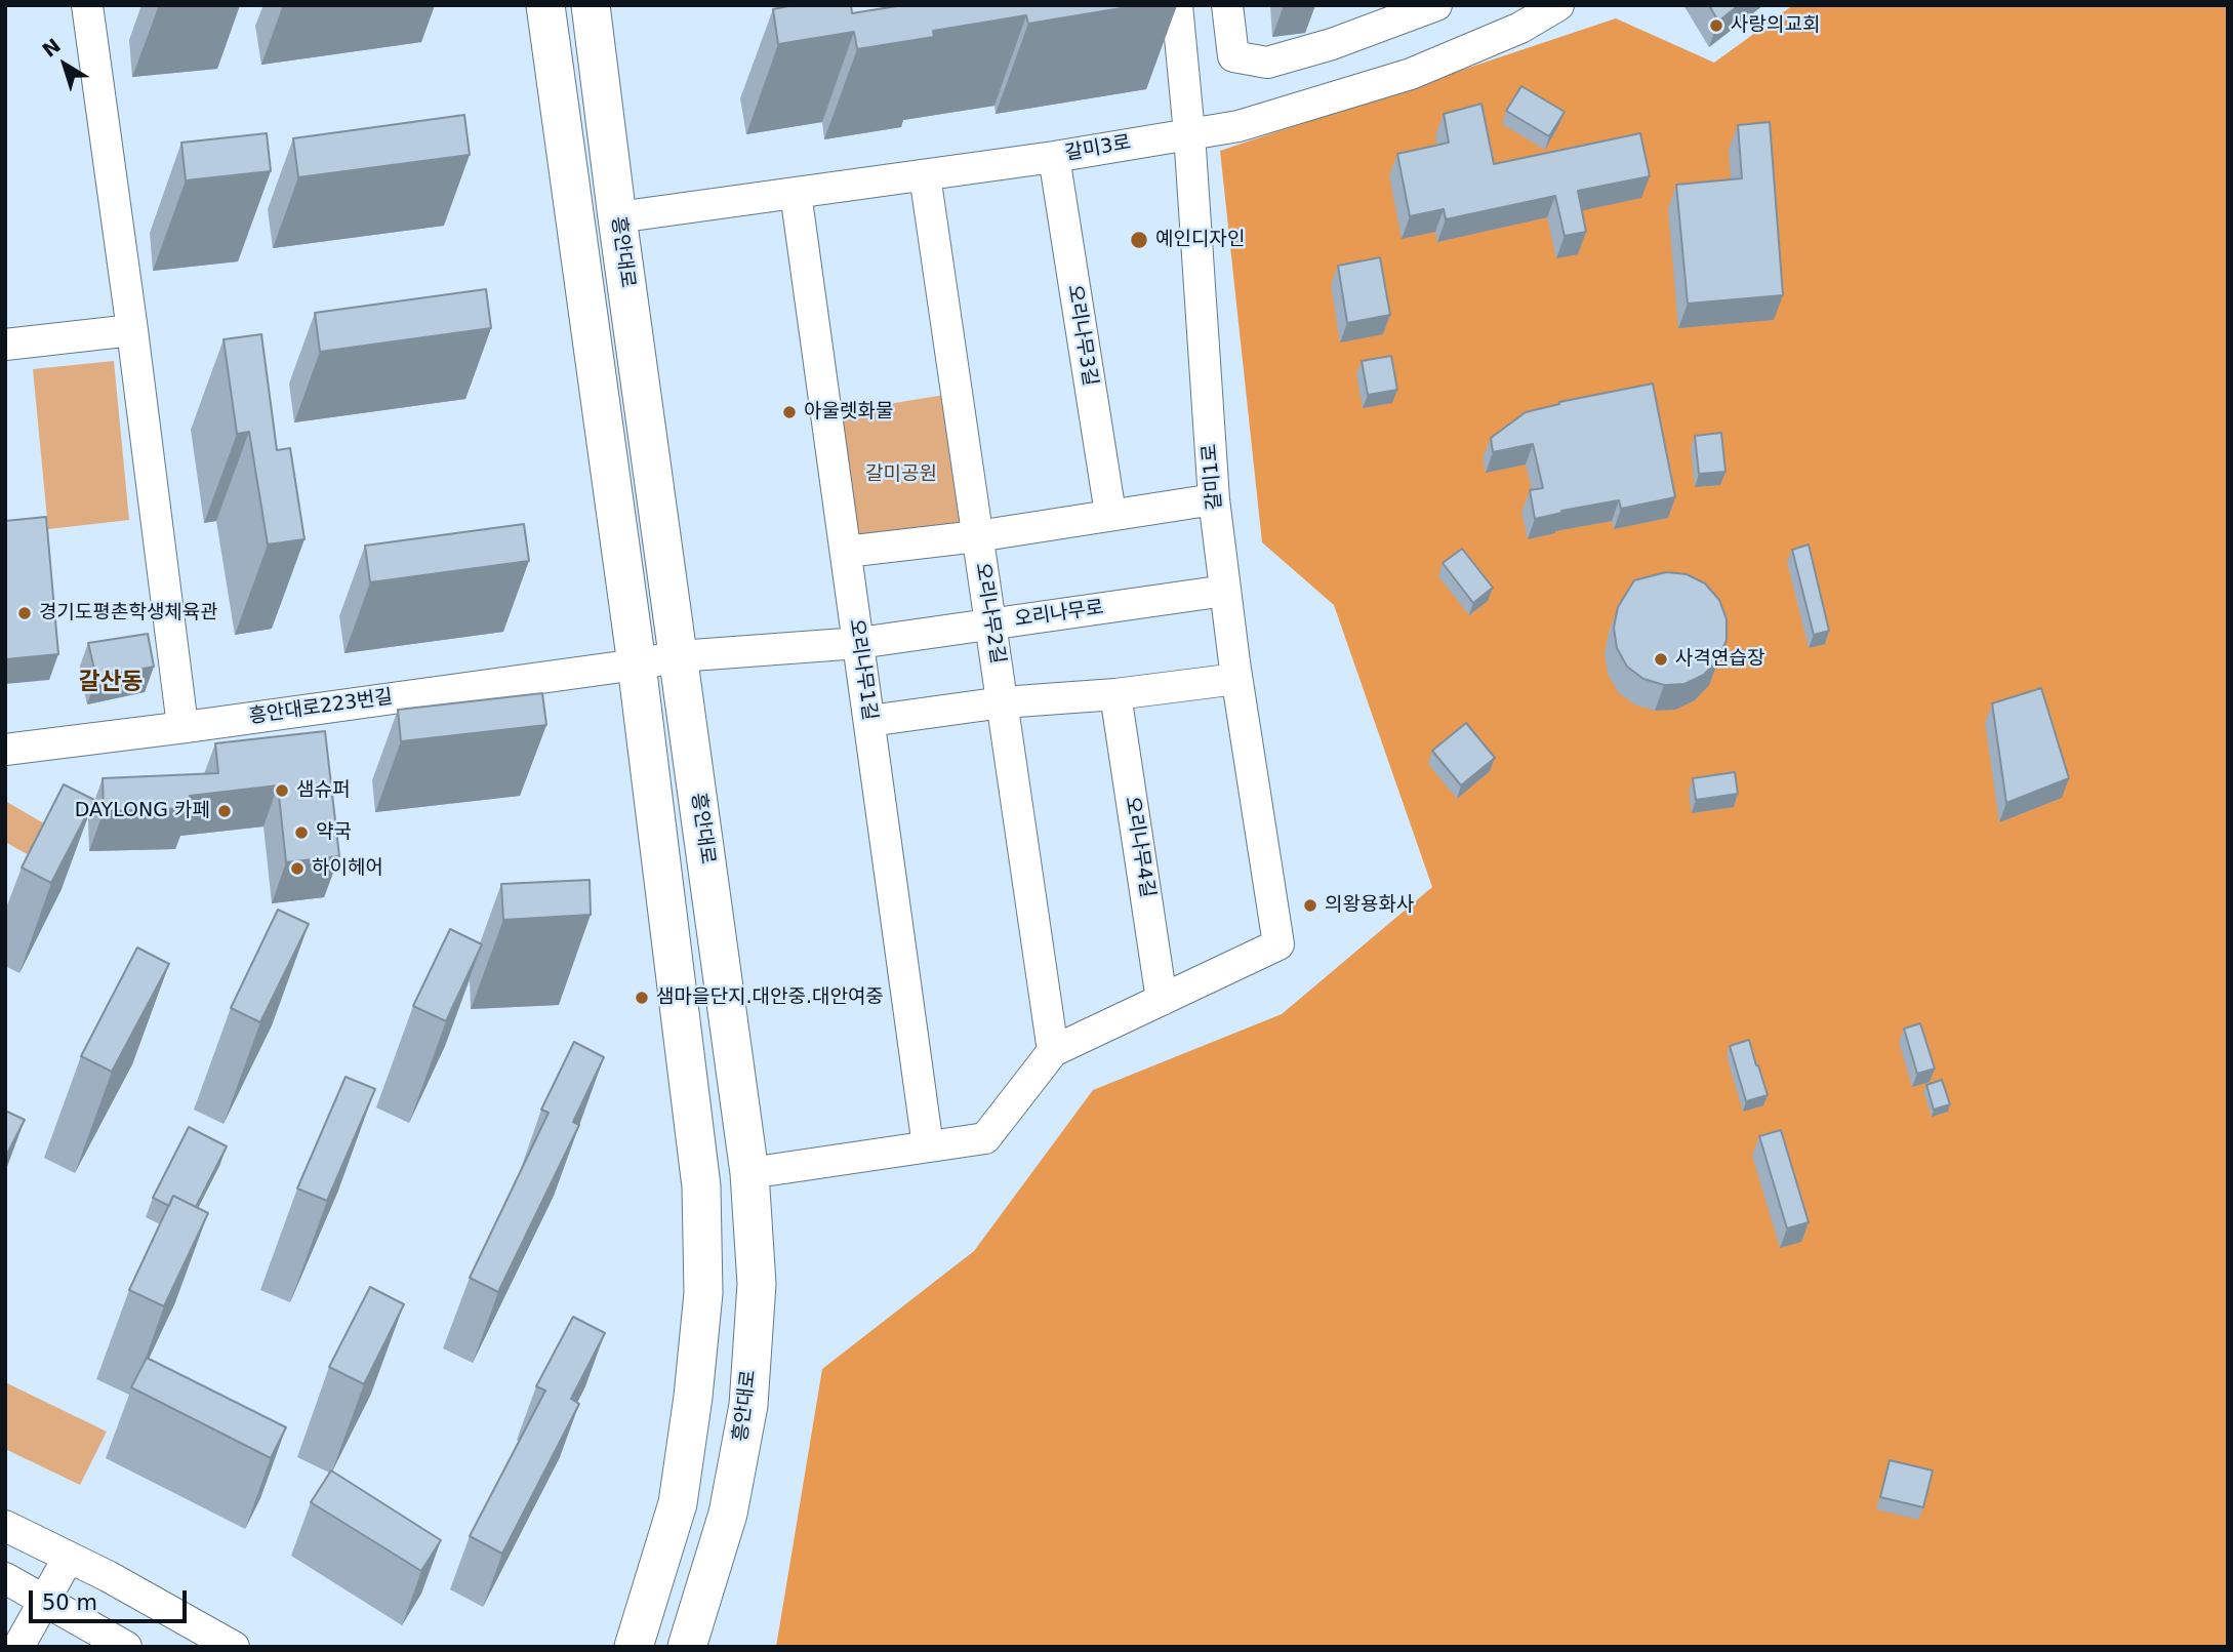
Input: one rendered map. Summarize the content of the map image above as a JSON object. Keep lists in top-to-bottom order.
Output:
{
  "streets": {
    "main road": ["흥안대로"],
    "street": [
      "갈미3로",
      "오리나무3길",
      "갈미1로",
      "오리나무2길",
      "오리나무로",
      "오리나무1길",
      "흥안대로223번길",
      "오리나무4길"
    ]
  },
  "crossings": [
    ["갈미3로", "흥안대로"],
    ["갈미3로", "오리나무3길"],
    ["갈미3로", "갈미1로"],
    ["갈미3로", "오리나무2길"],
    ["갈미3로", "오리나무1길"],
    ["흥안대로", "오리나무로"],
    ["흥안대로", "흥안대로223번길"],
    ["갈미1로", "오리나무로"],
    ["갈미1로", "오리나무4길"],
    ["오리나무2길", "오리나무로"],
    ["오리나무로", "오리나무1길"],
    ["오리나무로", "흥안대로223번길"]
  ],
  "districts": ["갈산동"],
  "parks": ["갈미공원"],
  "places": [
    "사랑의교회",
    "예인디자인",
    "아울렛화물",
    "경기도평촌학생체육관",
    "사격연습장",
    "샘슈퍼",
    "DAYLONG 카페",
    "약국",
    "하이헤어",
    "의왕용화사",
    "샘마을단지.대안중.대안여중"
  ],
  "scale_bar": "50 m",
  "north": "top left"
}
